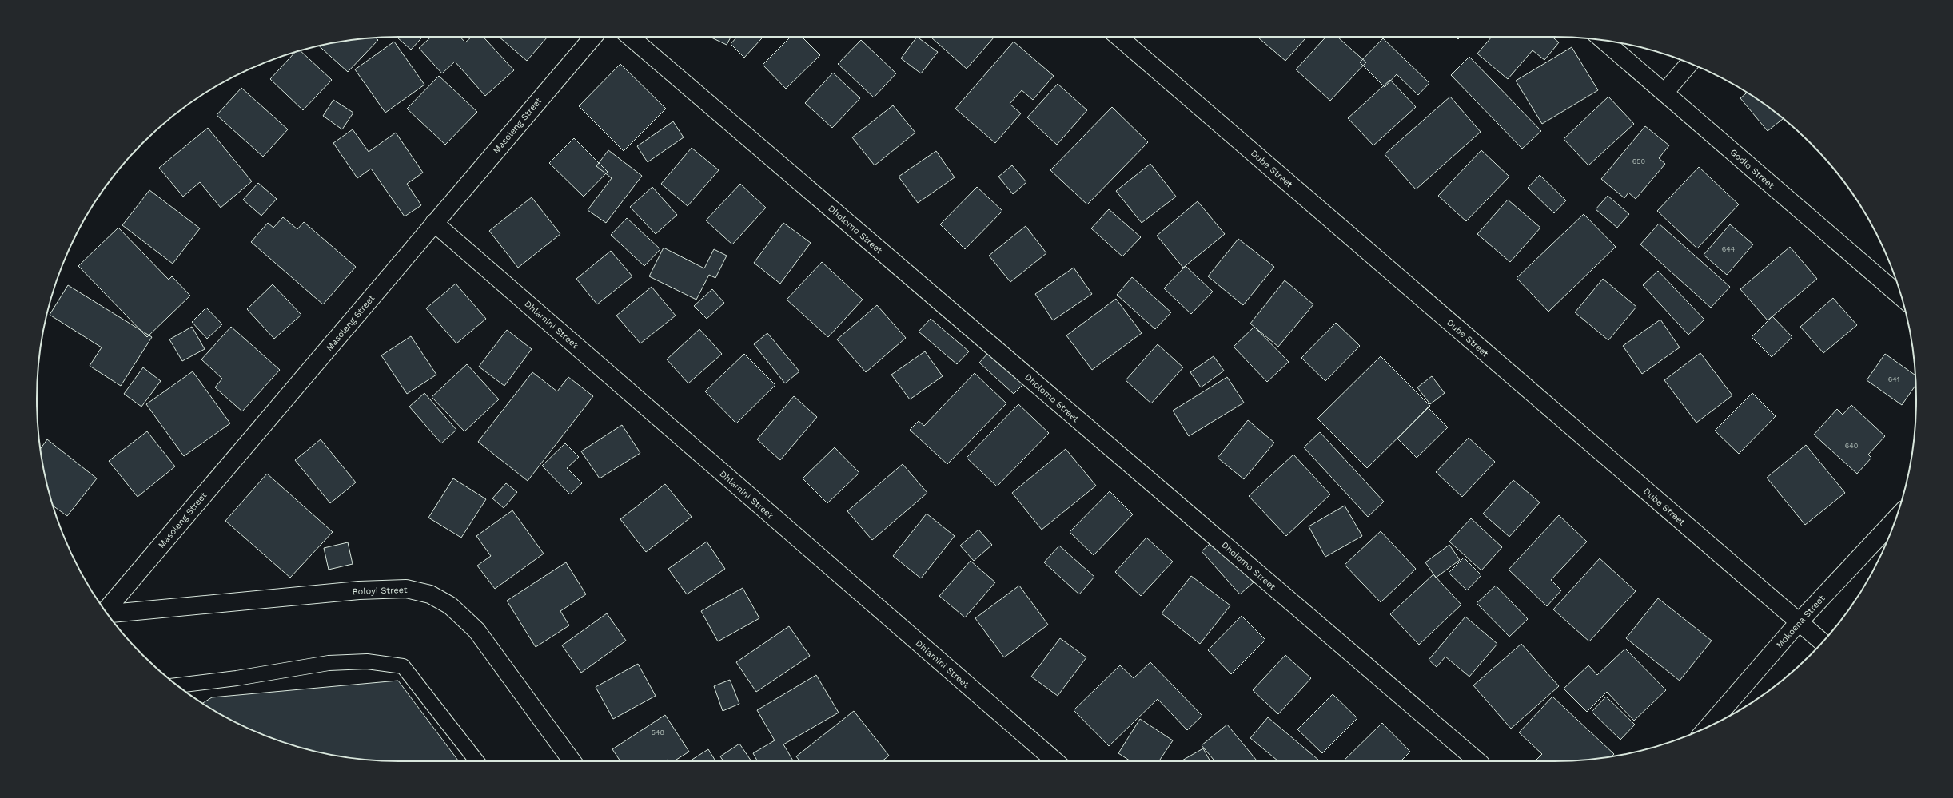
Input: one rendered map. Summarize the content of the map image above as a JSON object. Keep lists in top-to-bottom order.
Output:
{
  "streets": {
    "street": [
      "Masoleng Street",
      "Dube Street",
      "Godlo Street",
      "Dholomo Street",
      "Dhlamini Street",
      "Boloyi Street",
      "Mokoena Street"
    ]
  },
  "crossings": [
    ["Masoleng Street", "Dhlamini Street"],
    ["Dube Street", "Mokoena Street"]
  ],
  "house_numbers": [
    "650",
    "644",
    "641",
    "640",
    "548"
  ]
}
